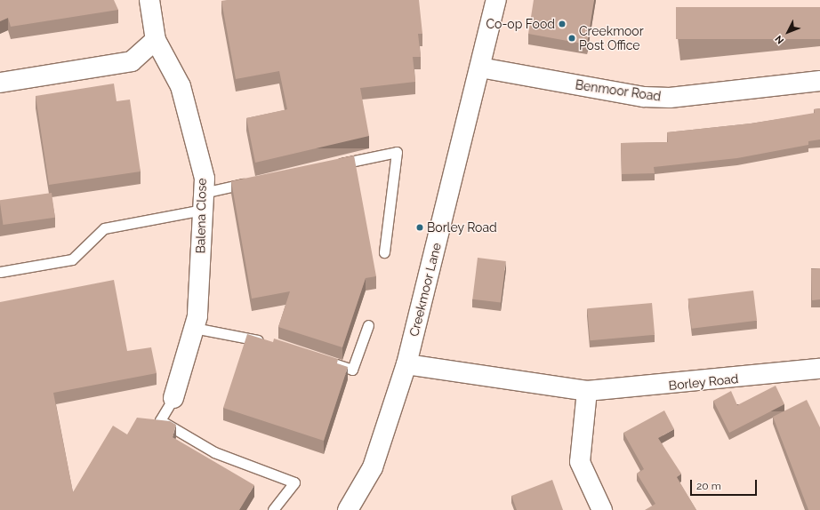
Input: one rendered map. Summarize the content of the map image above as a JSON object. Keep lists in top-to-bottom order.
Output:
{
  "streets": {
    "street": [
      "Benmoor Road",
      "Balena Close",
      "Creekmoor Lane",
      "Borley Road"
    ]
  },
  "crossings": [
    ["Benmoor Road", "Creekmoor Lane"],
    ["Creekmoor Lane", "Borley Road"]
  ],
  "places": ["Co-op Food", "Creekmoor Post Office", "Borley Road"],
  "scale_bar": "20 m",
  "north": "bottom left"
}
